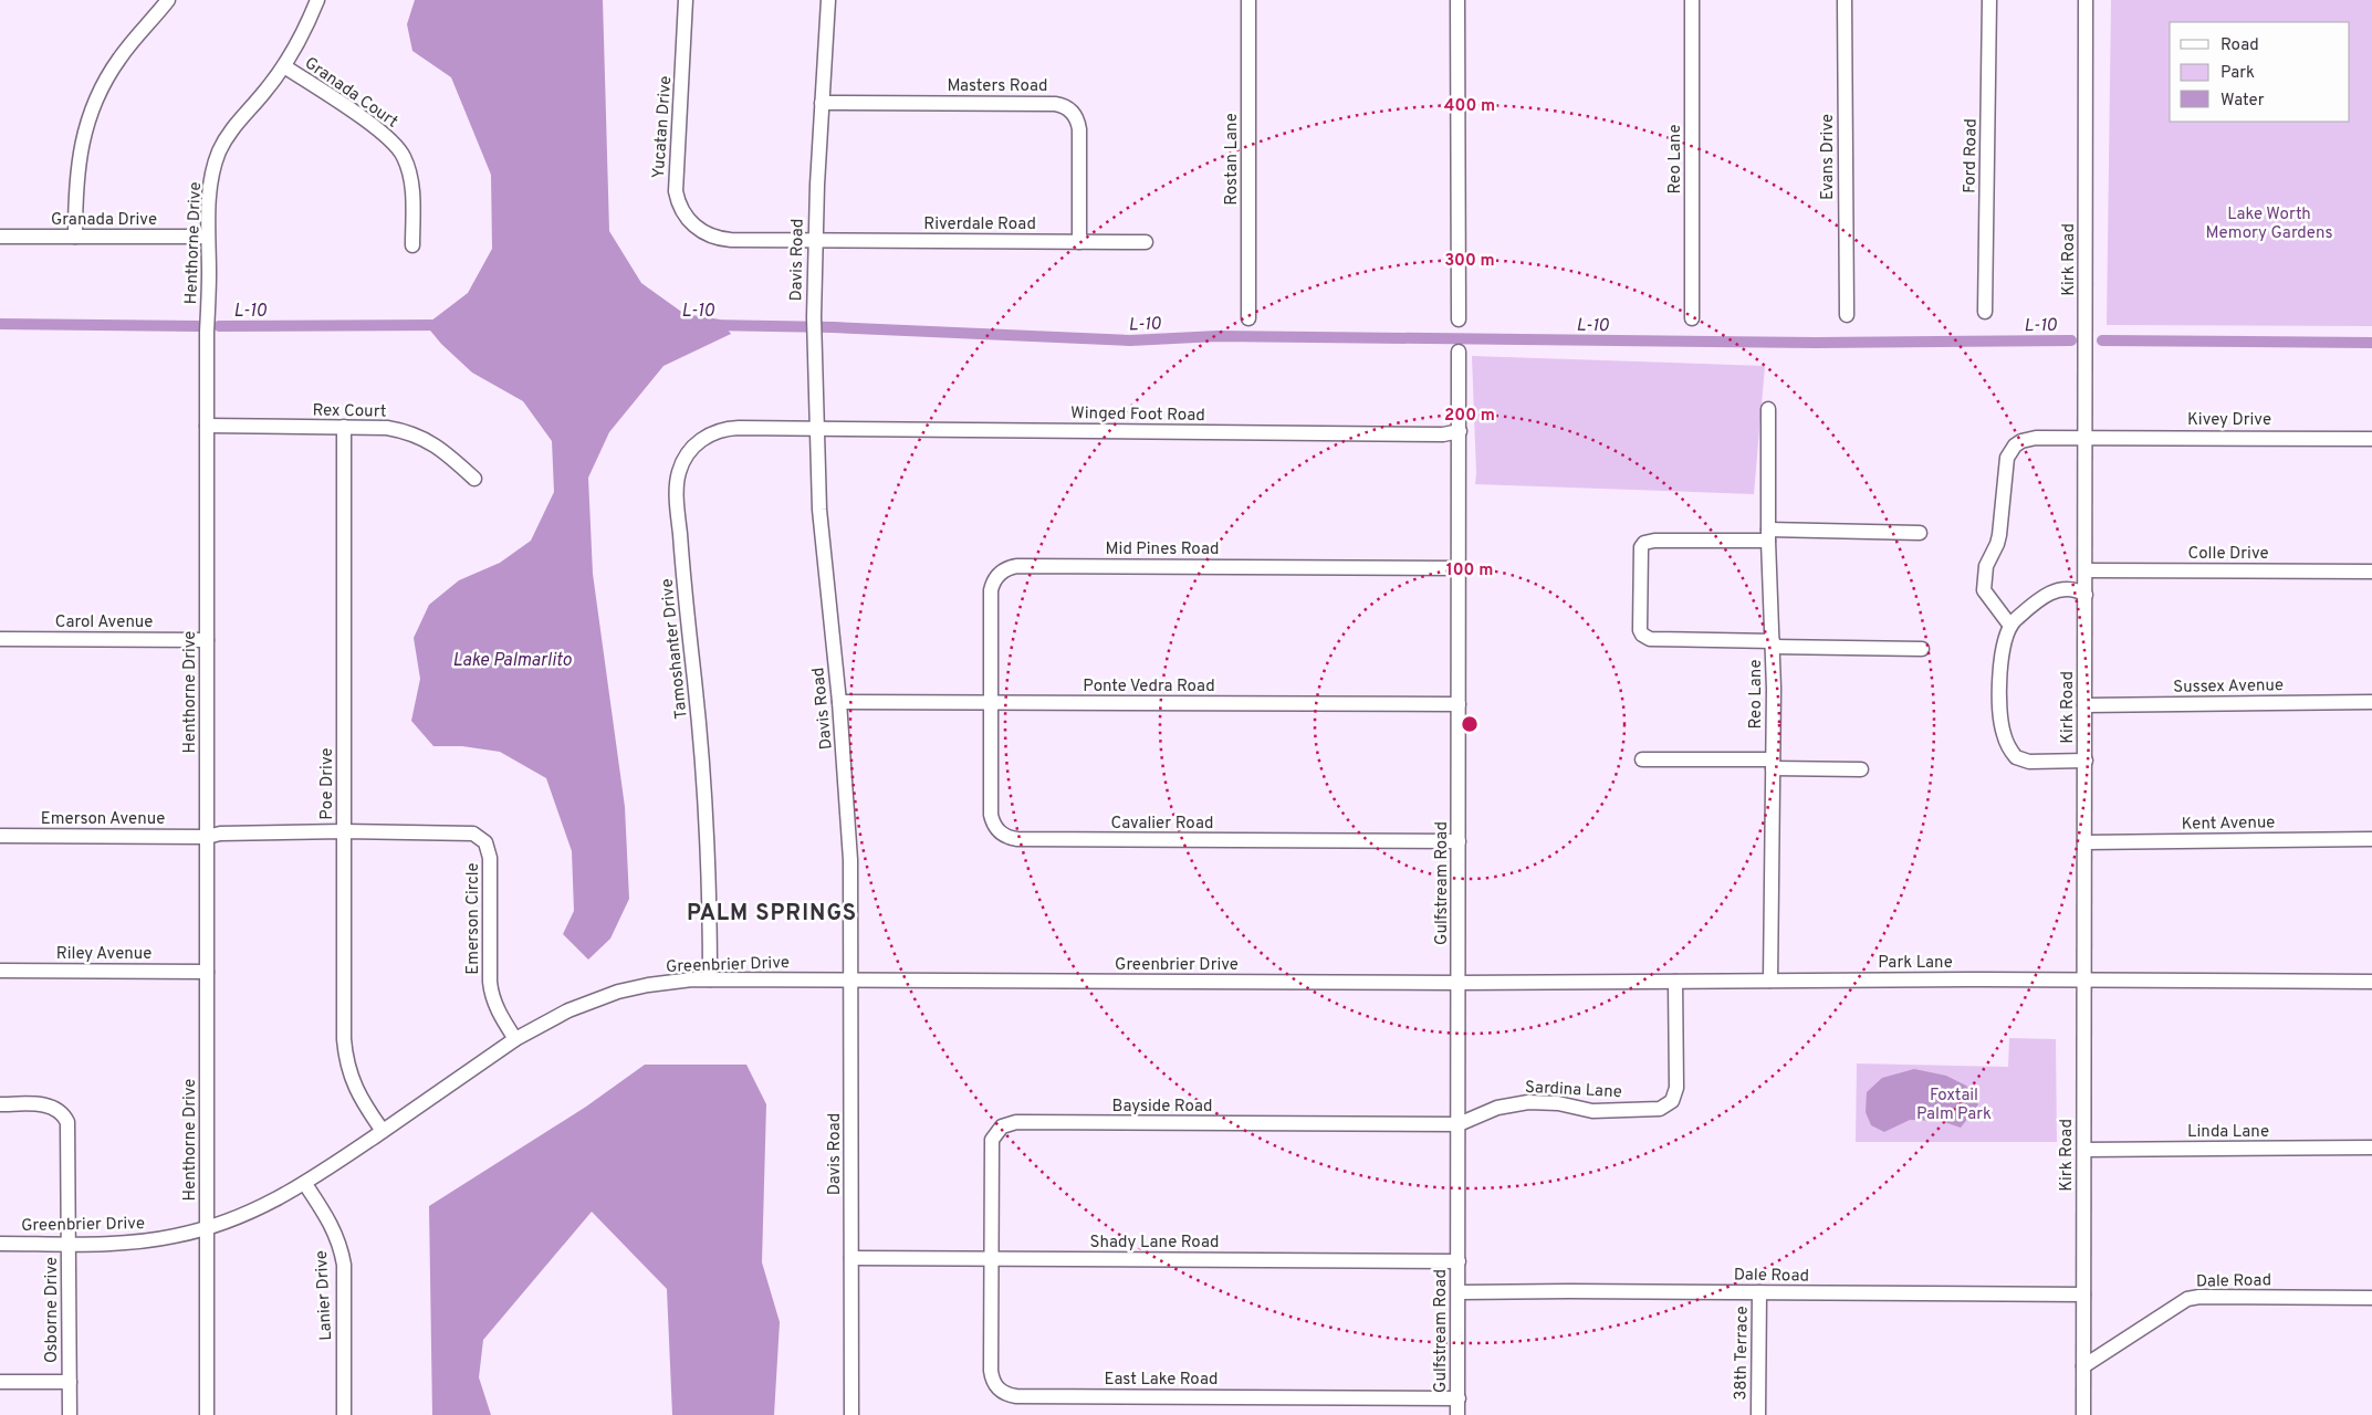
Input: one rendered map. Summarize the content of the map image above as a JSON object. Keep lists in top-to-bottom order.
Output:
{
  "streets": {
    "street": [
      "Masters Road",
      "Granada Court",
      "Yucatan Drive",
      "Ford Road",
      "Evans Drive",
      "Rostan Lane",
      "Reo Lane",
      "Granada Drive",
      "Riverdale Road",
      "Henthorne Drive",
      "Davis Road",
      "Kirk Road",
      "Rex Court",
      "Winged Foot Road",
      "Kivey Drive",
      "Mid Pines Road",
      "Colle Drive",
      "Carol Avenue",
      "Tamoshanter Drive",
      "Ponte Vedra Road",
      "Sussex Avenue",
      "Poe Drive",
      "Emerson Avenue",
      "Cavalier Road",
      "Kent Avenue",
      "Gulfstream Road",
      "Emerson Circle",
      "Riley Avenue",
      "Park Lane",
      "Greenbrier Drive",
      "Sardina Lane",
      "Bayside Road",
      "Linda Lane",
      "Shady Lane Road",
      "Dale Road",
      "Lanier Drive",
      "Osborne Drive",
      "38th Terrace",
      "East Lake Road"
    ]
  },
  "crossings": [
    ["Masters Road", "Riverdale Road"],
    ["Masters Road", "Davis Road"],
    ["Granada Court", "Henthorne Drive"],
    ["Yucatan Drive", "Riverdale Road"],
    ["Yucatan Drive", "Davis Road"],
    ["Reo Lane", "Park Lane"],
    ["Granada Drive", "Henthorne Drive"],
    ["Riverdale Road", "Davis Road"],
    ["Henthorne Drive", "Rex Court"],
    ["Henthorne Drive", "Carol Avenue"],
    ["Henthorne Drive", "Emerson Avenue"],
    ["Henthorne Drive", "Emerson Circle"],
    ["Henthorne Drive", "Riley Avenue"],
    ["Henthorne Drive", "Greenbrier Drive"],
    ["Davis Road", "Winged Foot Road"],
    ["Davis Road", "Tamoshanter Drive"],
    ["Davis Road", "Ponte Vedra Road"],
    ["Davis Road", "Greenbrier Drive"],
    ["Davis Road", "Shady Lane Road"],
    ["Kirk Road", "Kivey Drive"],
    ["Kirk Road", "Colle Drive"],
    ["Kirk Road", "Sussex Avenue"],
    ["Kirk Road", "Kent Avenue"],
    ["Kirk Road", "Park Lane"],
    ["Kirk Road", "Linda Lane"],
    ["Kirk Road", "Dale Road"],
    ["Rex Court", "Poe Drive"],
    ["Winged Foot Road", "Tamoshanter Drive"],
    ["Winged Foot Road", "Gulfstream Road"],
    ["Mid Pines Road", "Ponte Vedra Road"],
    ["Mid Pines Road", "Cavalier Road"],
    ["Mid Pines Road", "Gulfstream Road"],
    ["Tamoshanter Drive", "Greenbrier Drive"],
    ["Ponte Vedra Road", "Cavalier Road"],
    ["Ponte Vedra Road", "Gulfstream Road"],
    ["Poe Drive", "Emerson Circle"],
    ["Poe Drive", "Greenbrier Drive"],
    ["Emerson Avenue", "Emerson Circle"],
    ["Cavalier Road", "Gulfstream Road"],
    ["Gulfstream Road", "Park Lane"],
    ["Gulfstream Road", "Greenbrier Drive"],
    ["Gulfstream Road", "Sardina Lane"],
    ["Gulfstream Road", "Bayside Road"],
    ["Gulfstream Road", "Shady Lane Road"],
    ["Gulfstream Road", "Dale Road"],
    ["Gulfstream Road", "East Lake Road"],
    ["Emerson Circle", "Greenbrier Drive"],
    ["Park Lane", "Greenbrier Drive"],
    ["Park Lane", "Sardina Lane"],
    ["Greenbrier Drive", "Lanier Drive"],
    ["Greenbrier Drive", "Osborne Drive"],
    ["Sardina Lane", "Bayside Road"],
    ["Bayside Road", "Shady Lane Road"],
    ["Bayside Road", "East Lake Road"],
    ["Shady Lane Road", "East Lake Road"],
    ["Dale Road", "38th Terrace"]
  ],
  "districts": ["PALM SPRINGS"],
  "water": ["L-10", "Lake Palmarlito"],
  "parks": ["Lake Worth Memory Gardens", "Foxtail Palm Park"],
  "legend": ["Road", "Park", "Water"],
  "rings": [
    "400 m",
    "300 m",
    "200 m",
    "100 m"
  ]
}
